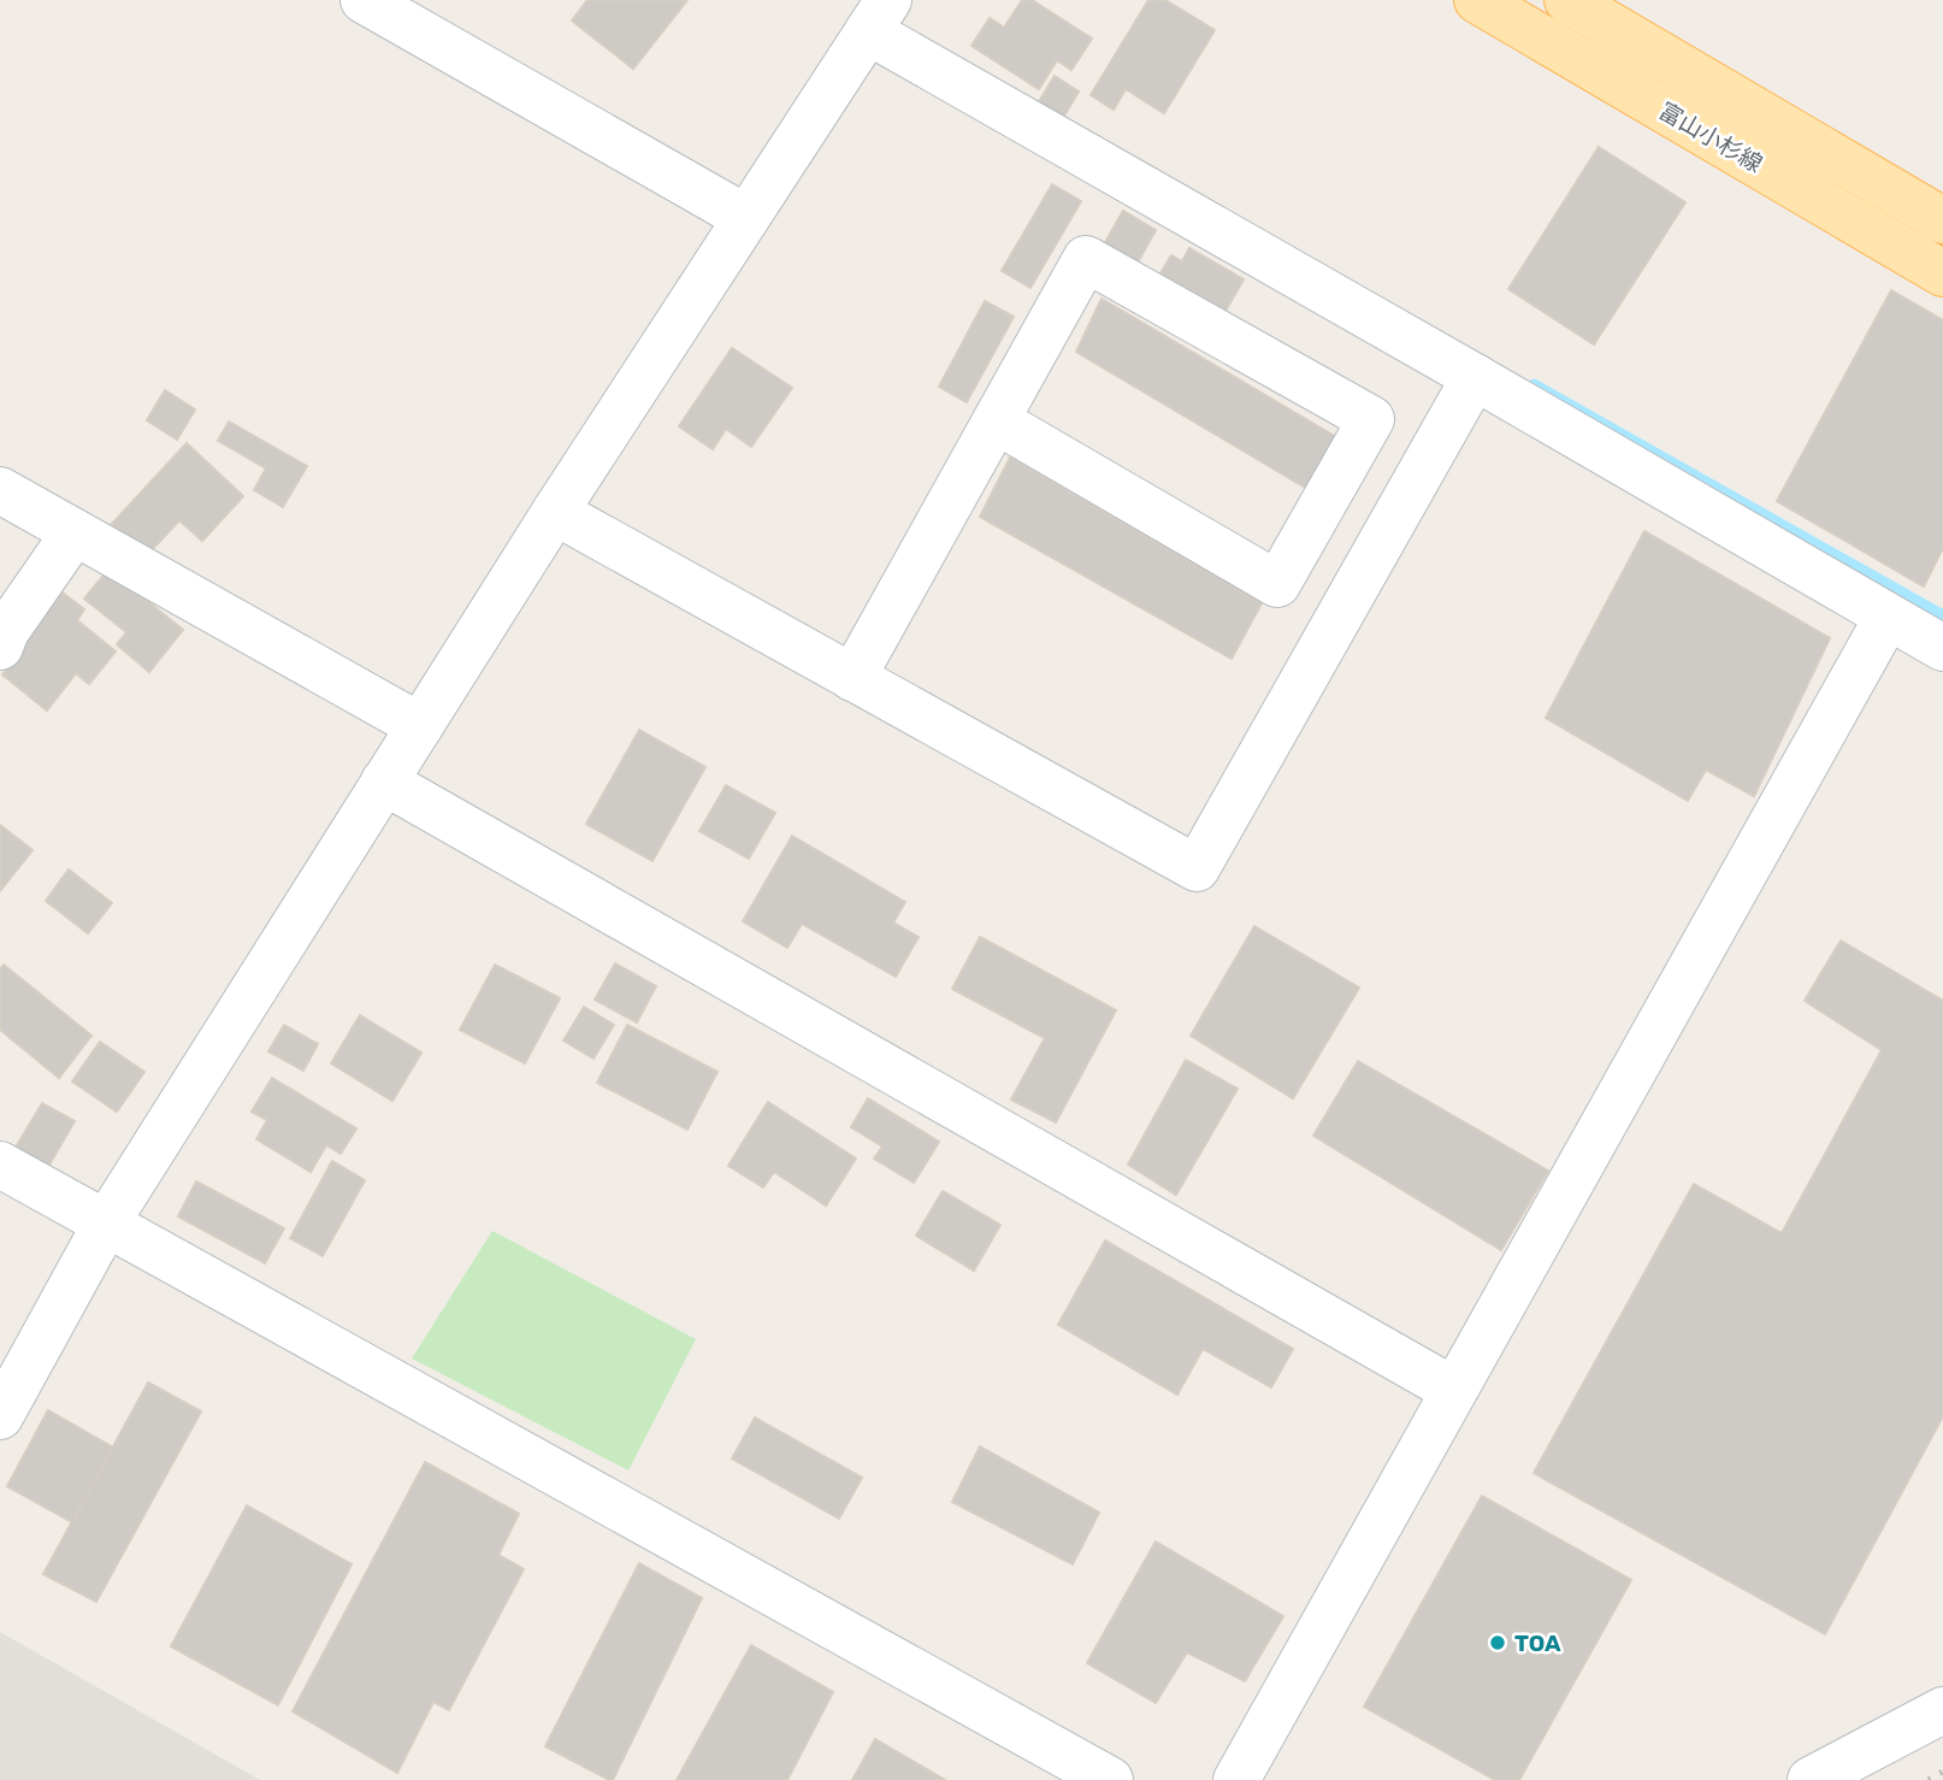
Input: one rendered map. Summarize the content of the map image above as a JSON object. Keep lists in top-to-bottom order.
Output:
{
  "streets": {
    "main road": ["富山小杉線"]
  },
  "places": ["TOA"]
}
